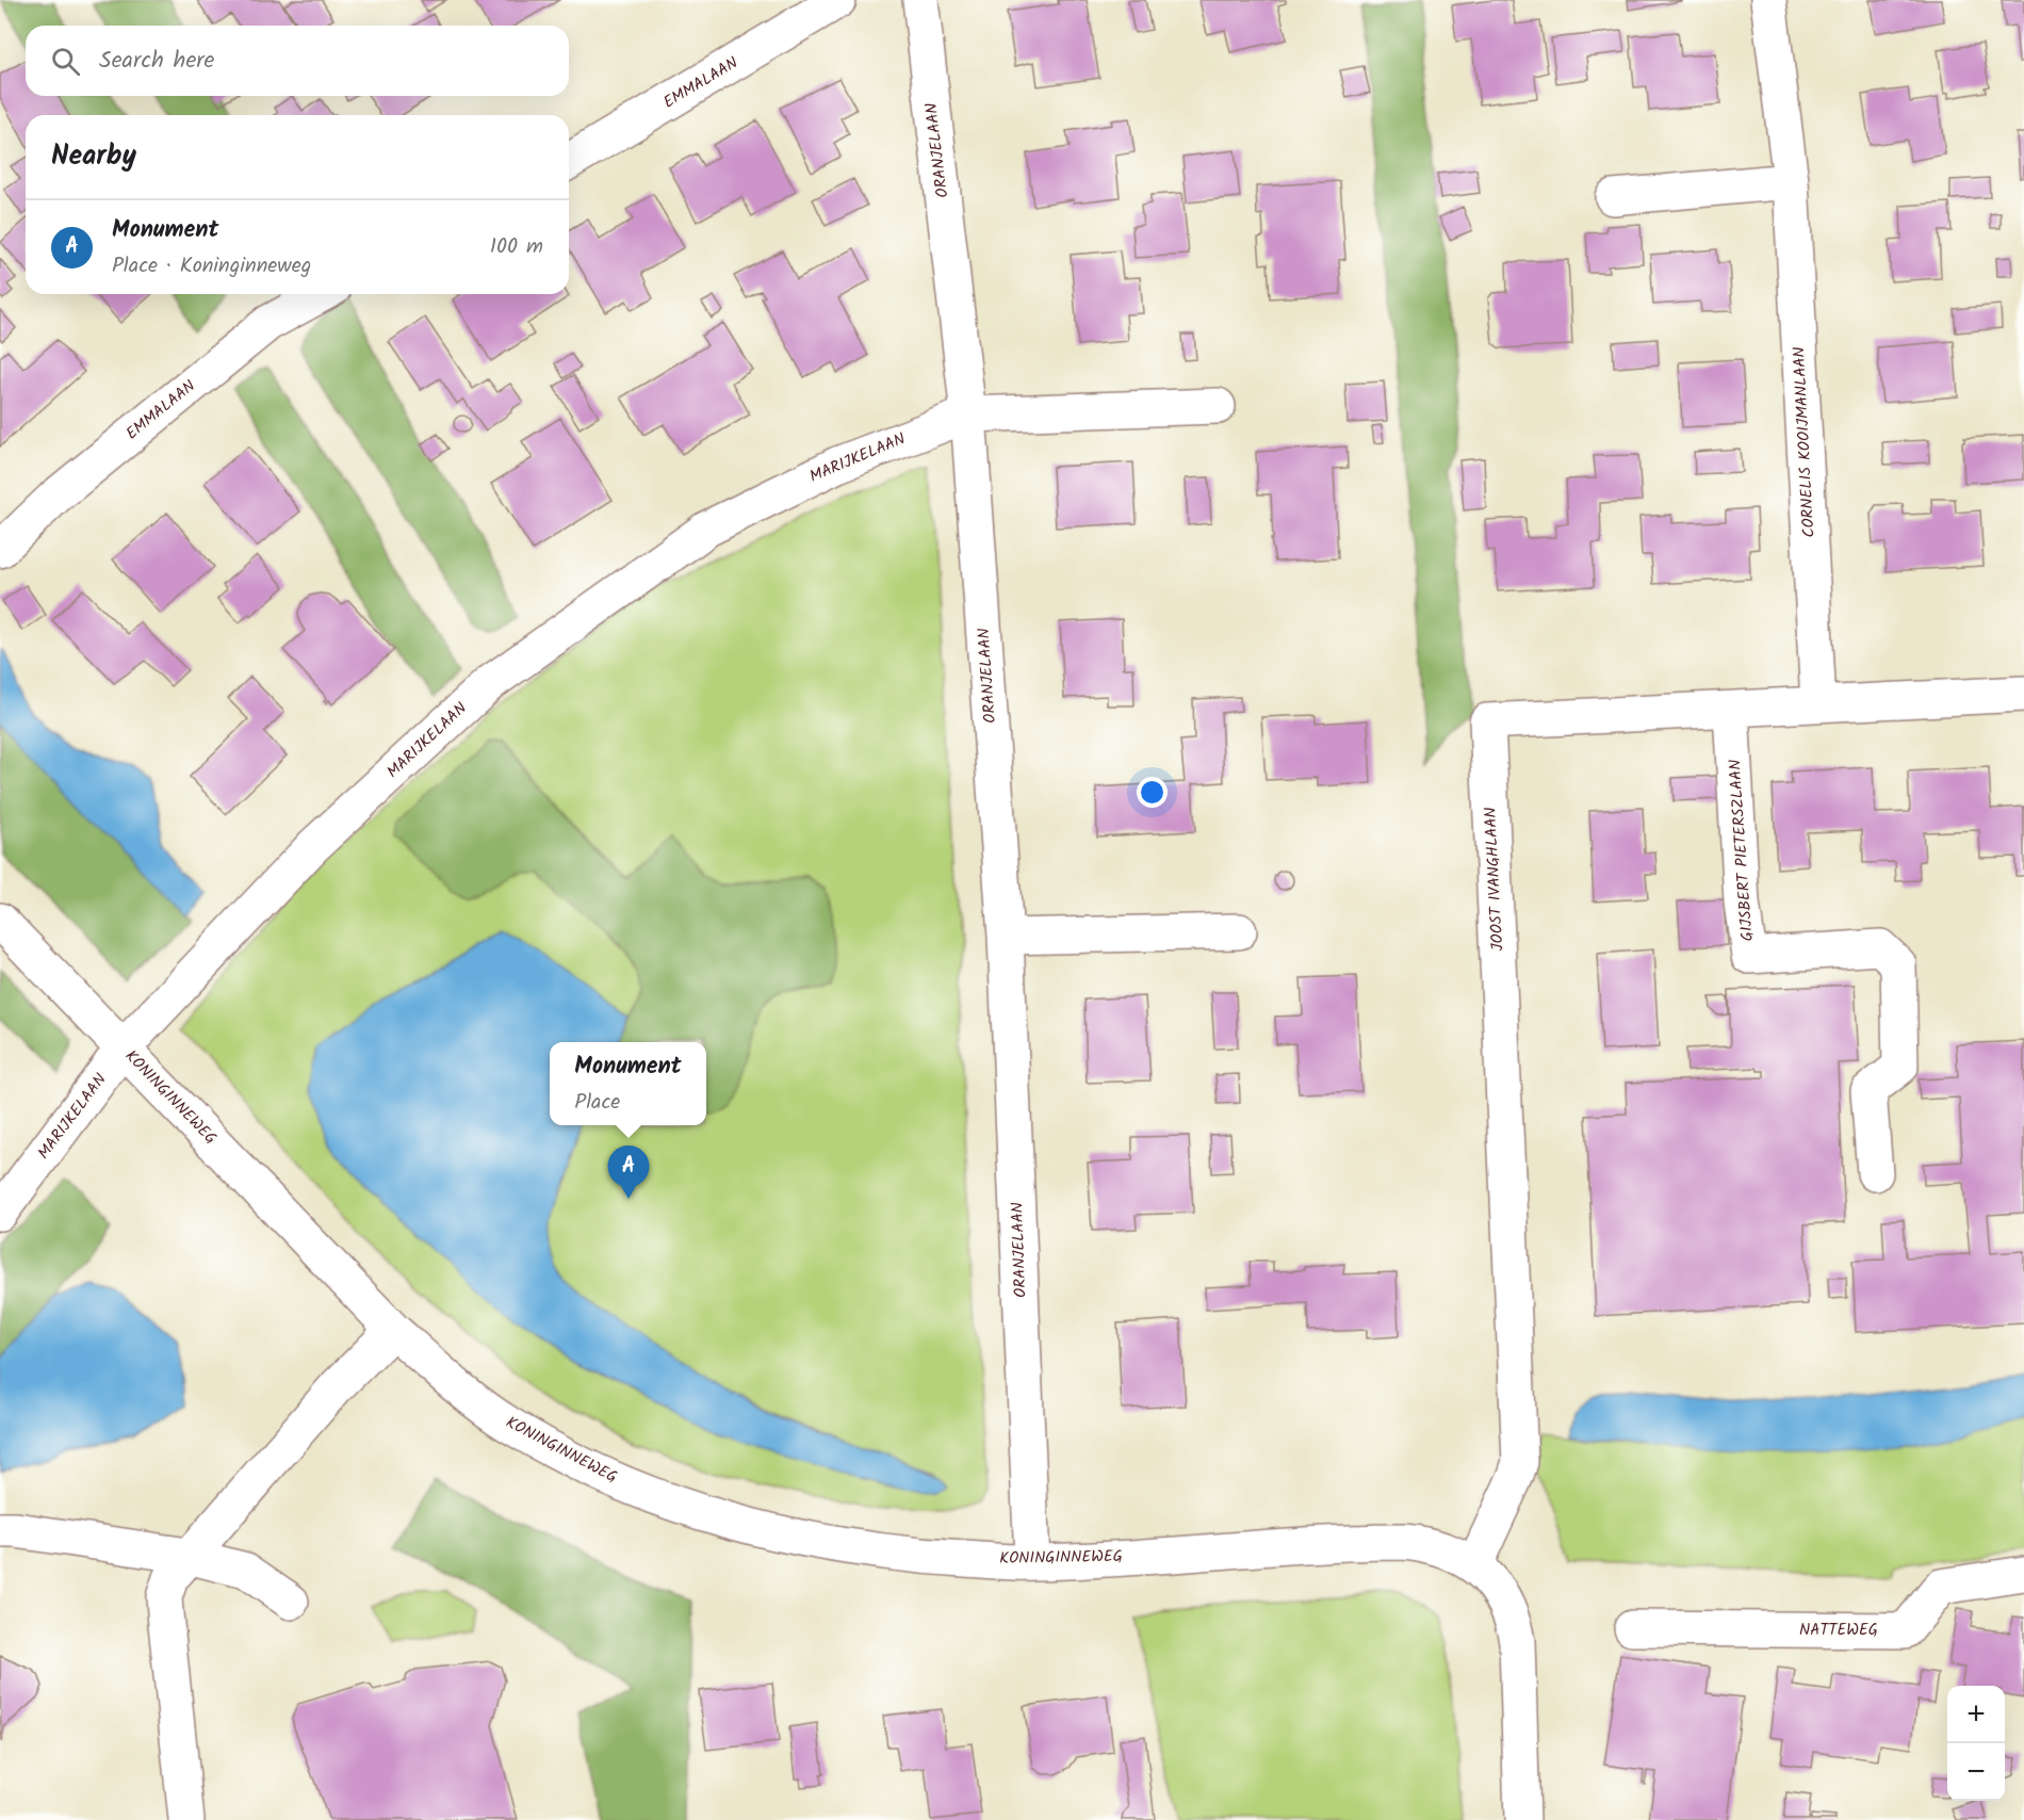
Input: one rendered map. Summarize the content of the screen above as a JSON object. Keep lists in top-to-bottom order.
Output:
{
  "streets": {
    "street": [
      "EMMALAAN",
      "ORANJELAAN",
      "CORNELIS KOOIJMANLAAN",
      "MARIJKELAAN",
      "GIJSBERT PIETERSZLAAN",
      "JOOST IVANGHLAAN",
      "KONINGINNEWEG",
      "NATTEWEG"
    ]
  },
  "crossings": [
    ["ORANJELAAN", "MARIJKELAAN"],
    ["ORANJELAAN", "KONINGINNEWEG"],
    ["CORNELIS KOOIJMANLAAN", "JOOST IVANGHLAAN"],
    ["MARIJKELAAN", "KONINGINNEWEG"],
    ["GIJSBERT PIETERSZLAAN", "JOOST IVANGHLAAN"],
    ["JOOST IVANGHLAAN", "KONINGINNEWEG"]
  ],
  "page": {
    "search": "Search here",
    "heading": "Nearby",
    "list": [
      {
        "mark": "A",
        "name": "Monument",
        "note": "Place · Koninginneweg",
        "value": "100 m"
      }
    ],
    "popup": ["Monument", "Place"],
    "pins": "A",
    "map_buttons": ["+", "−"]
  }
}
